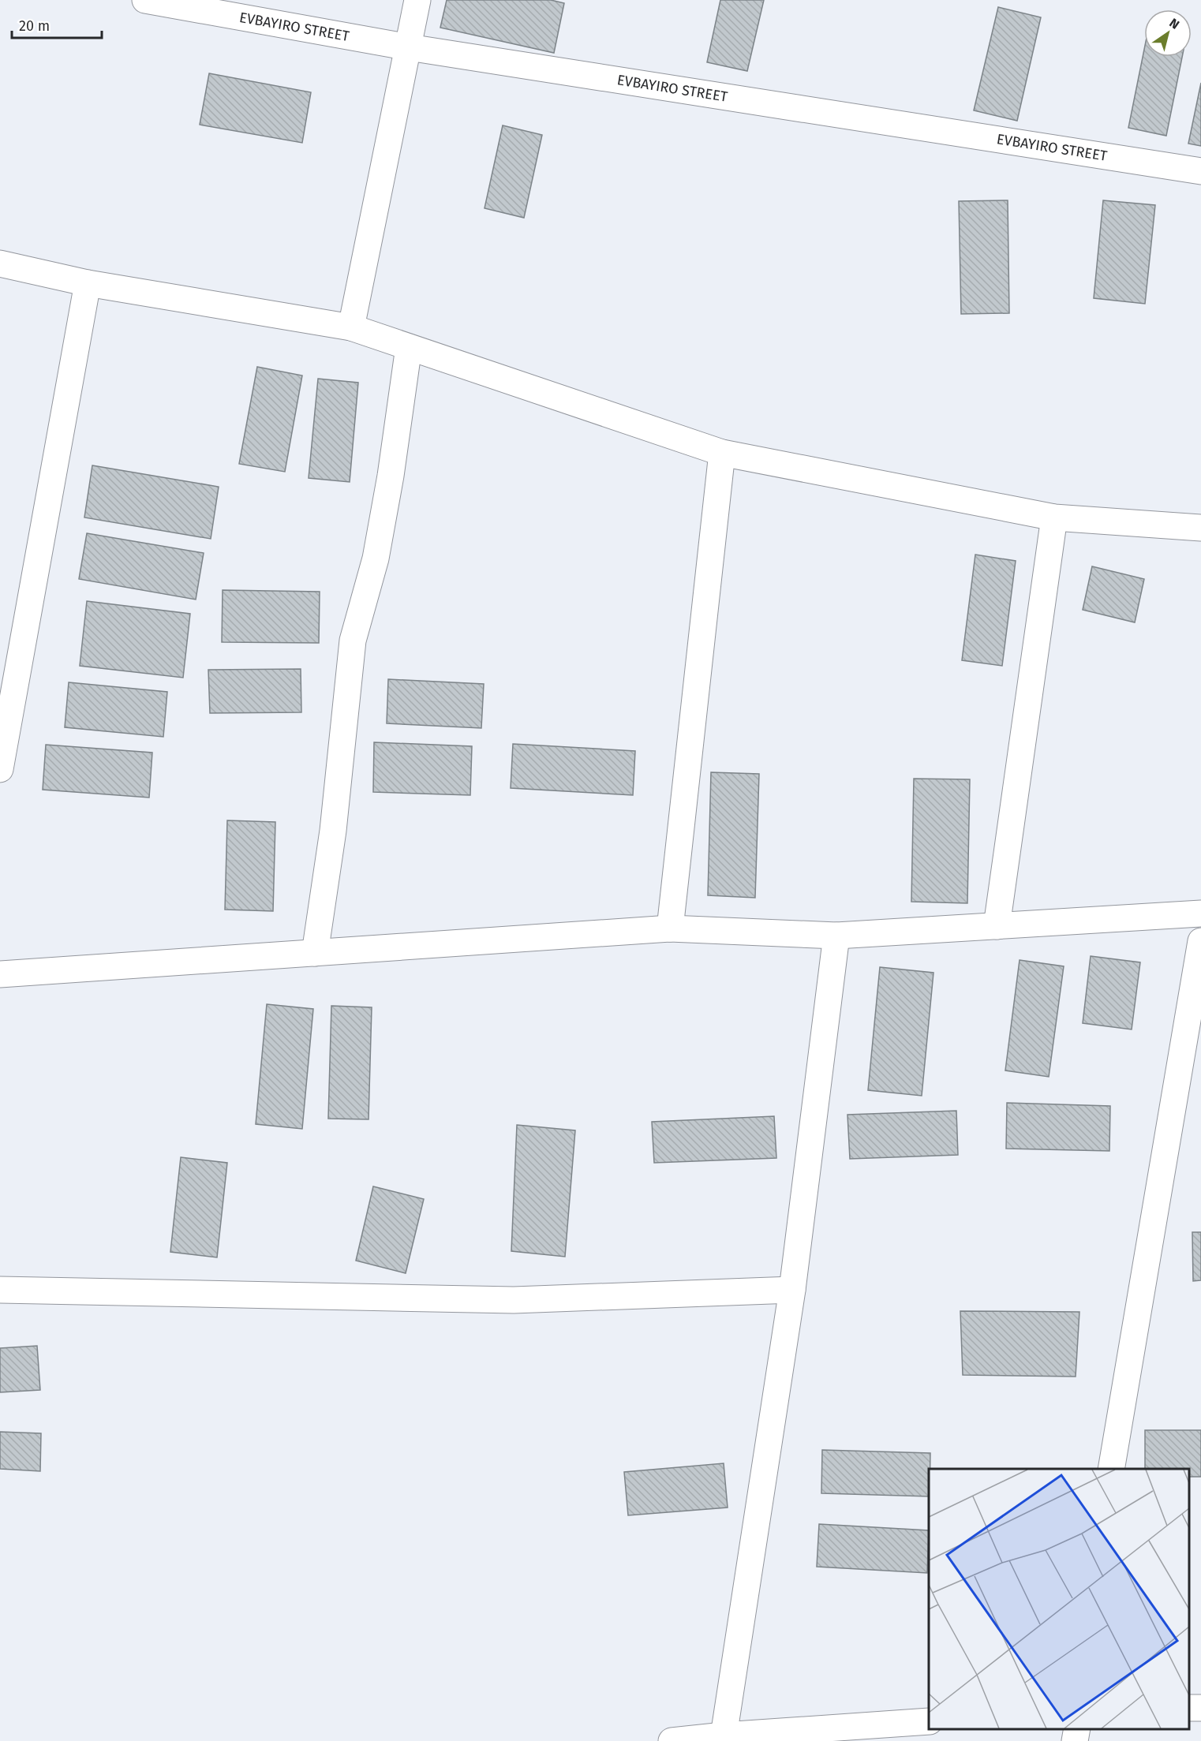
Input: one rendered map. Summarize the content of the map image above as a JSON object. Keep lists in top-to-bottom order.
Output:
{
  "streets": {
    "street": ["EVBAYIRO STREET"]
  },
  "scale_bar": "20 m",
  "north": "top right"
}
